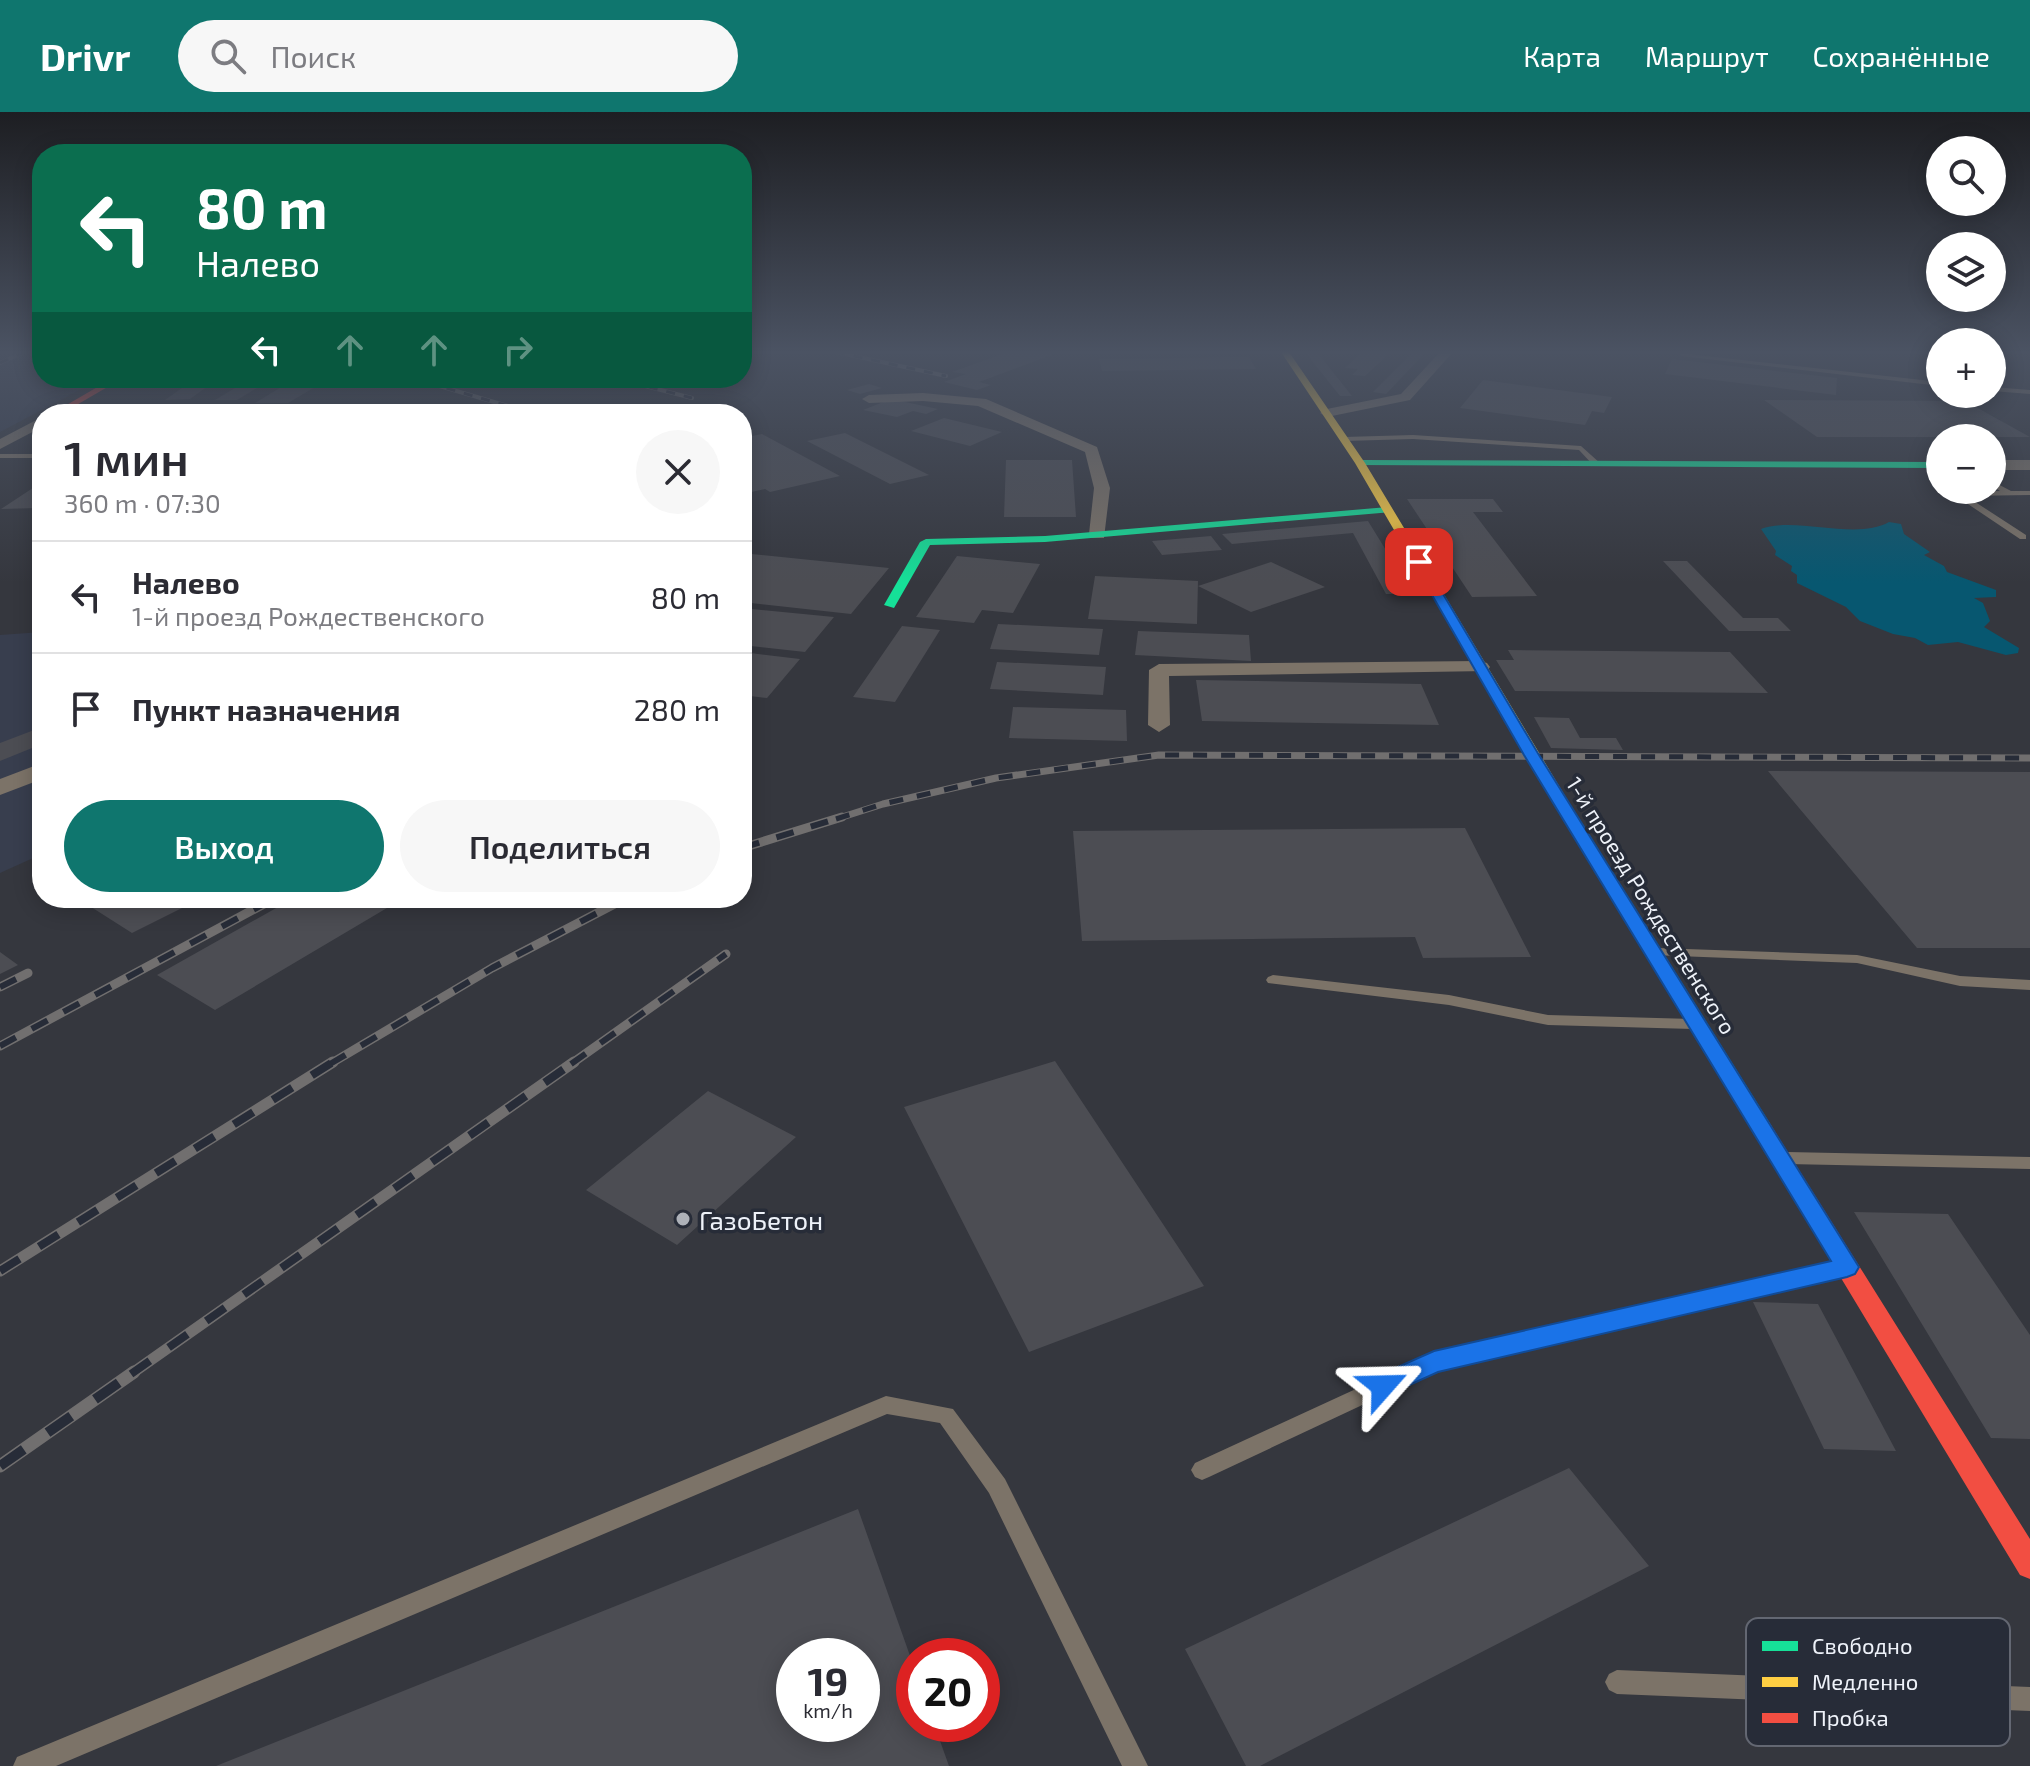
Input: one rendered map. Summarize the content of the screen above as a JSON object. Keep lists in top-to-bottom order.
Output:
{
  "streets": {
    "street": ["1-й проезд Рождественского"]
  },
  "places": ["ГазоБетон"],
  "legend": ["Свободно", "Медленно", "Пробка"],
  "page": {
    "header": "Drivr",
    "search": "Поиск",
    "nav": ["Карта", "Маршрут", "Сохранённые"],
    "map_buttons": ["+", "−"],
    "turn": ["80 m", "Налево"],
    "heading": ["1 мин", "360 m · 07:30"],
    "list": [
      {
        "name": "Налево",
        "note": "1-й проезд Рождественского",
        "value": "80 m"
      },
      {
        "name": "Пункт назначения",
        "value": "280 m"
      }
    ],
    "buttons": ["Выход", "Поделиться"],
    "speed": "19 km/h",
    "limit": "20"
  }
}
